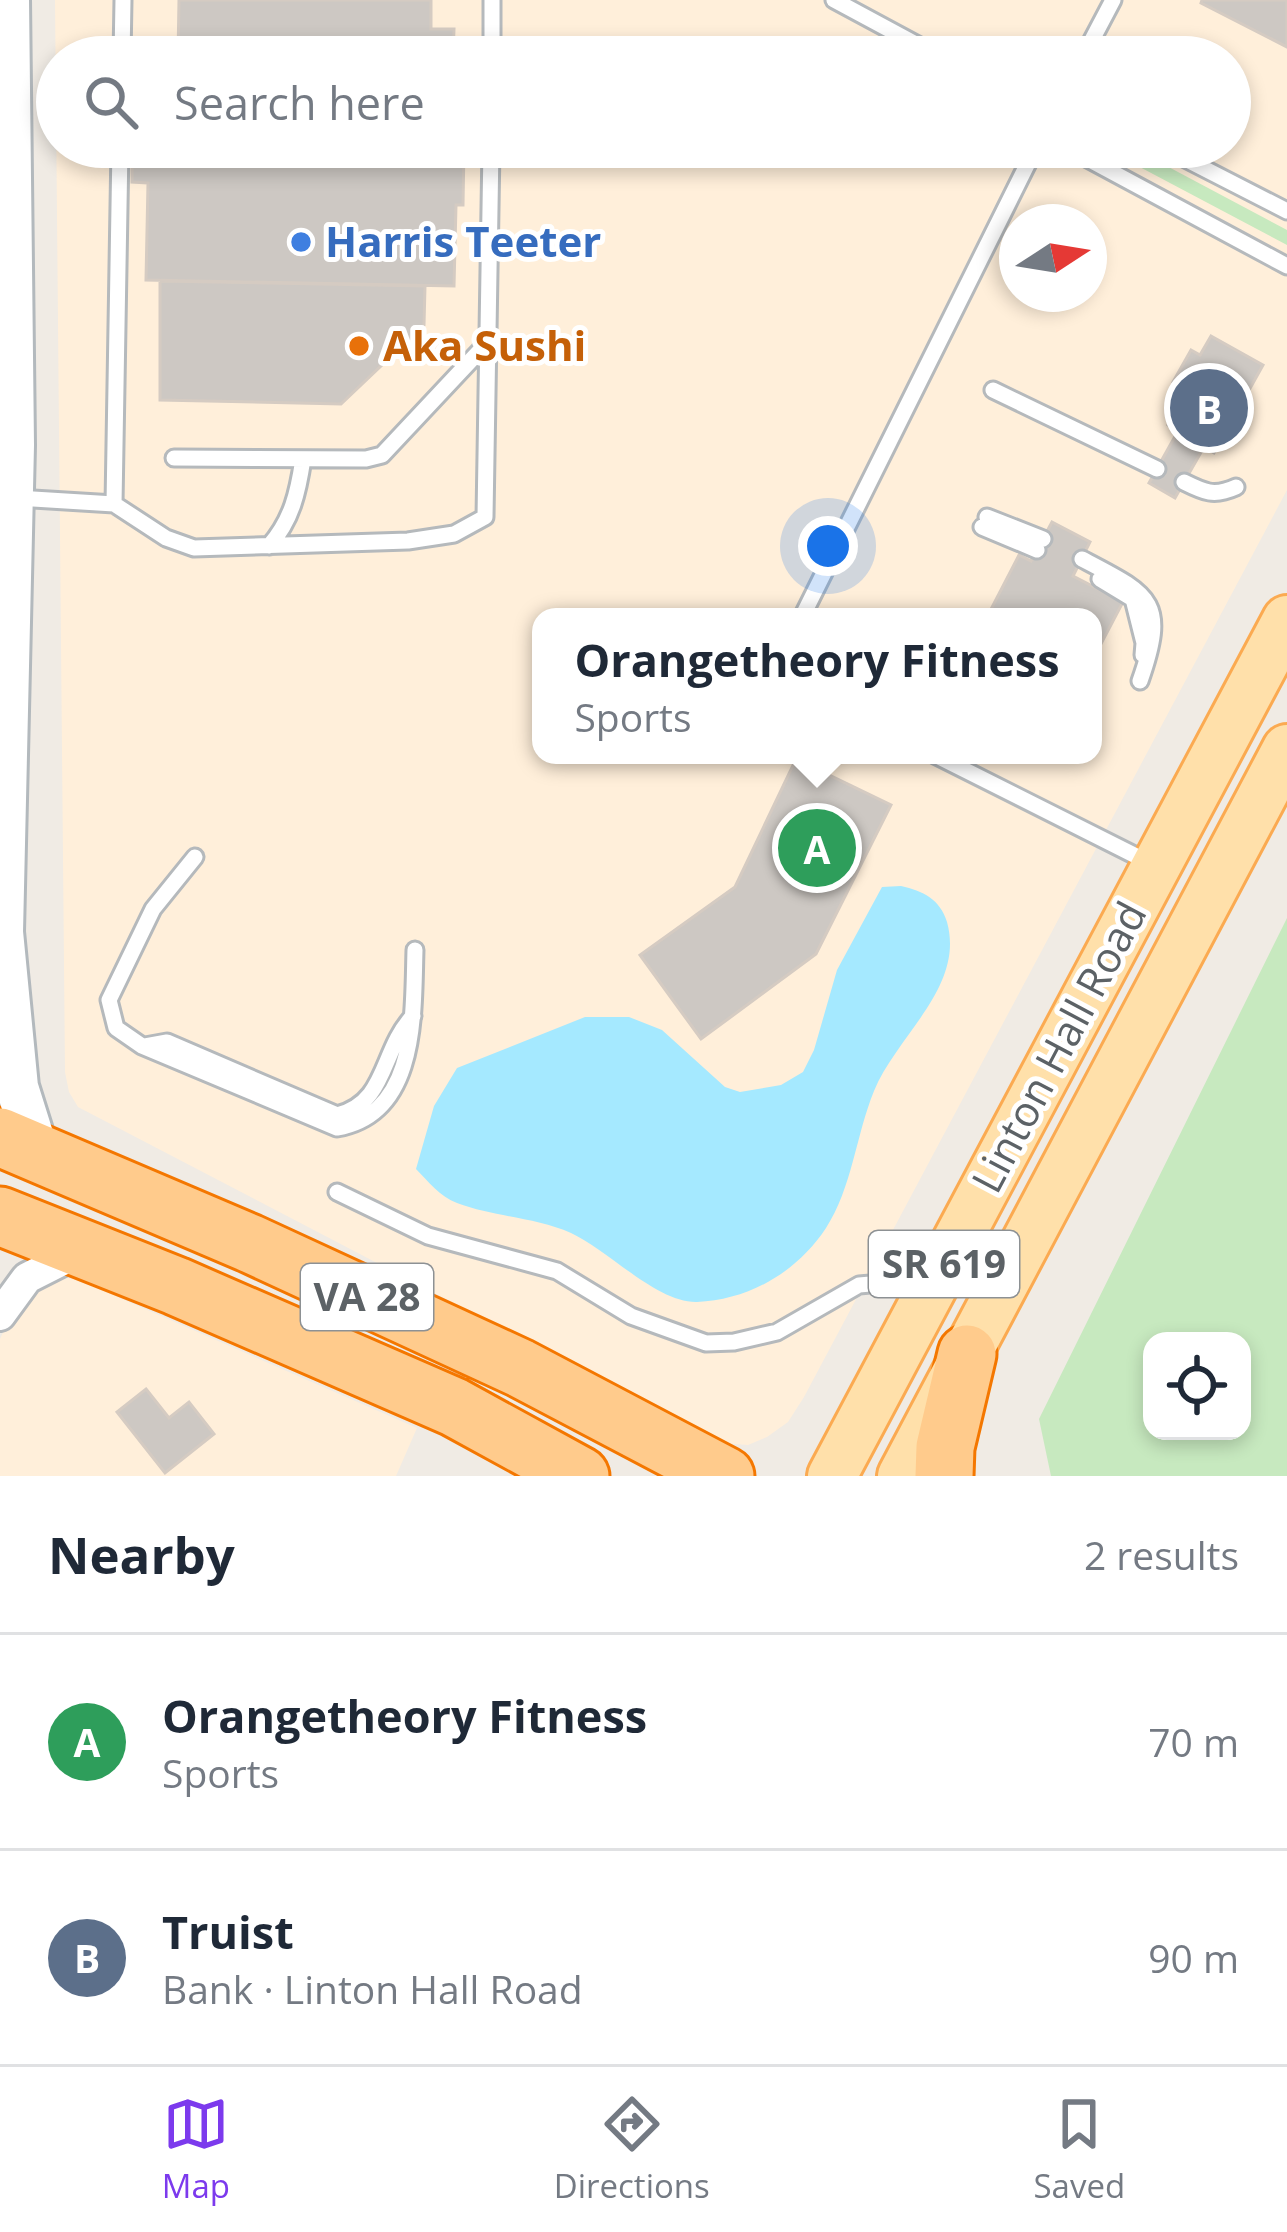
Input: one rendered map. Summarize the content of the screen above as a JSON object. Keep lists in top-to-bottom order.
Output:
{
  "streets": {
    "highway": ["VA 28"],
    "main road": ["Linton Hall Road", "SR 619"]
  },
  "places": ["Harris Teeter", "Aka Sushi"],
  "north": "right",
  "page": {
    "search": "Search here",
    "pins": ["B", "A"],
    "popup": ["Orangetheory Fitness", "Sports"],
    "heading": ["Nearby", "2 results"],
    "list": [
      {
        "mark": "A",
        "name": "Orangetheory Fitness",
        "note": "Sports",
        "value": "70 m"
      },
      {
        "mark": "B",
        "name": "Truist",
        "note": "Bank · Linton Hall Road",
        "value": "90 m"
      }
    ],
    "nav": ["Map", "Directions", "Saved"]
  }
}
